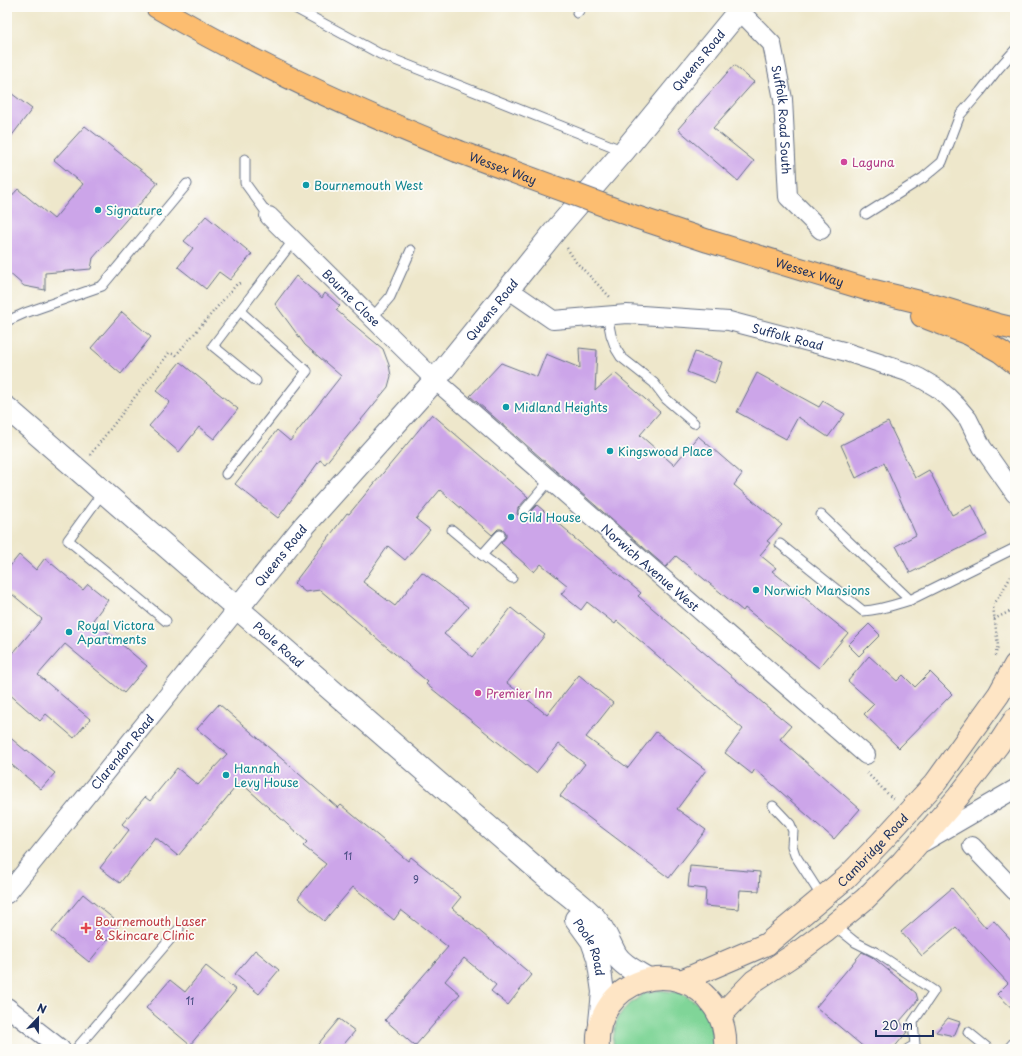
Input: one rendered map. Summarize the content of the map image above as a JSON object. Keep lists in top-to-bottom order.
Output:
{
  "streets": {
    "highway": ["Wessex Way"],
    "main road": ["Cambridge Road"],
    "street": [
      "Queens Road",
      "Suffolk Road South",
      "Bourne Close",
      "Suffolk Road",
      "Norwich Avenue West",
      "Poole Road",
      "Clarendon Road"
    ]
  },
  "crossings": [
    ["Queens Road", "Suffolk Road South"],
    ["Queens Road", "Bourne Close"],
    ["Queens Road", "Suffolk Road"],
    ["Queens Road", "Norwich Avenue West"],
    ["Queens Road", "Poole Road"],
    ["Queens Road", "Clarendon Road"],
    ["Bourne Close", "Norwich Avenue West"],
    ["Poole Road", "Clarendon Road"]
  ],
  "places": {
    "other": [
      "Laguna",
      "Bournemouth West",
      "Signature",
      "Midland Heights",
      "Kingswood Place",
      "Gild House",
      "Norwich Mansions",
      "Royal Victora Apartments",
      "Premier Inn",
      "Hannah Levy House"
    ],
    "health": ["Bournemouth Laser & Skincare Clinic"]
  },
  "house_numbers": ["11", "9", "11"],
  "scale_bar": "20 m",
  "north": "top"
}
